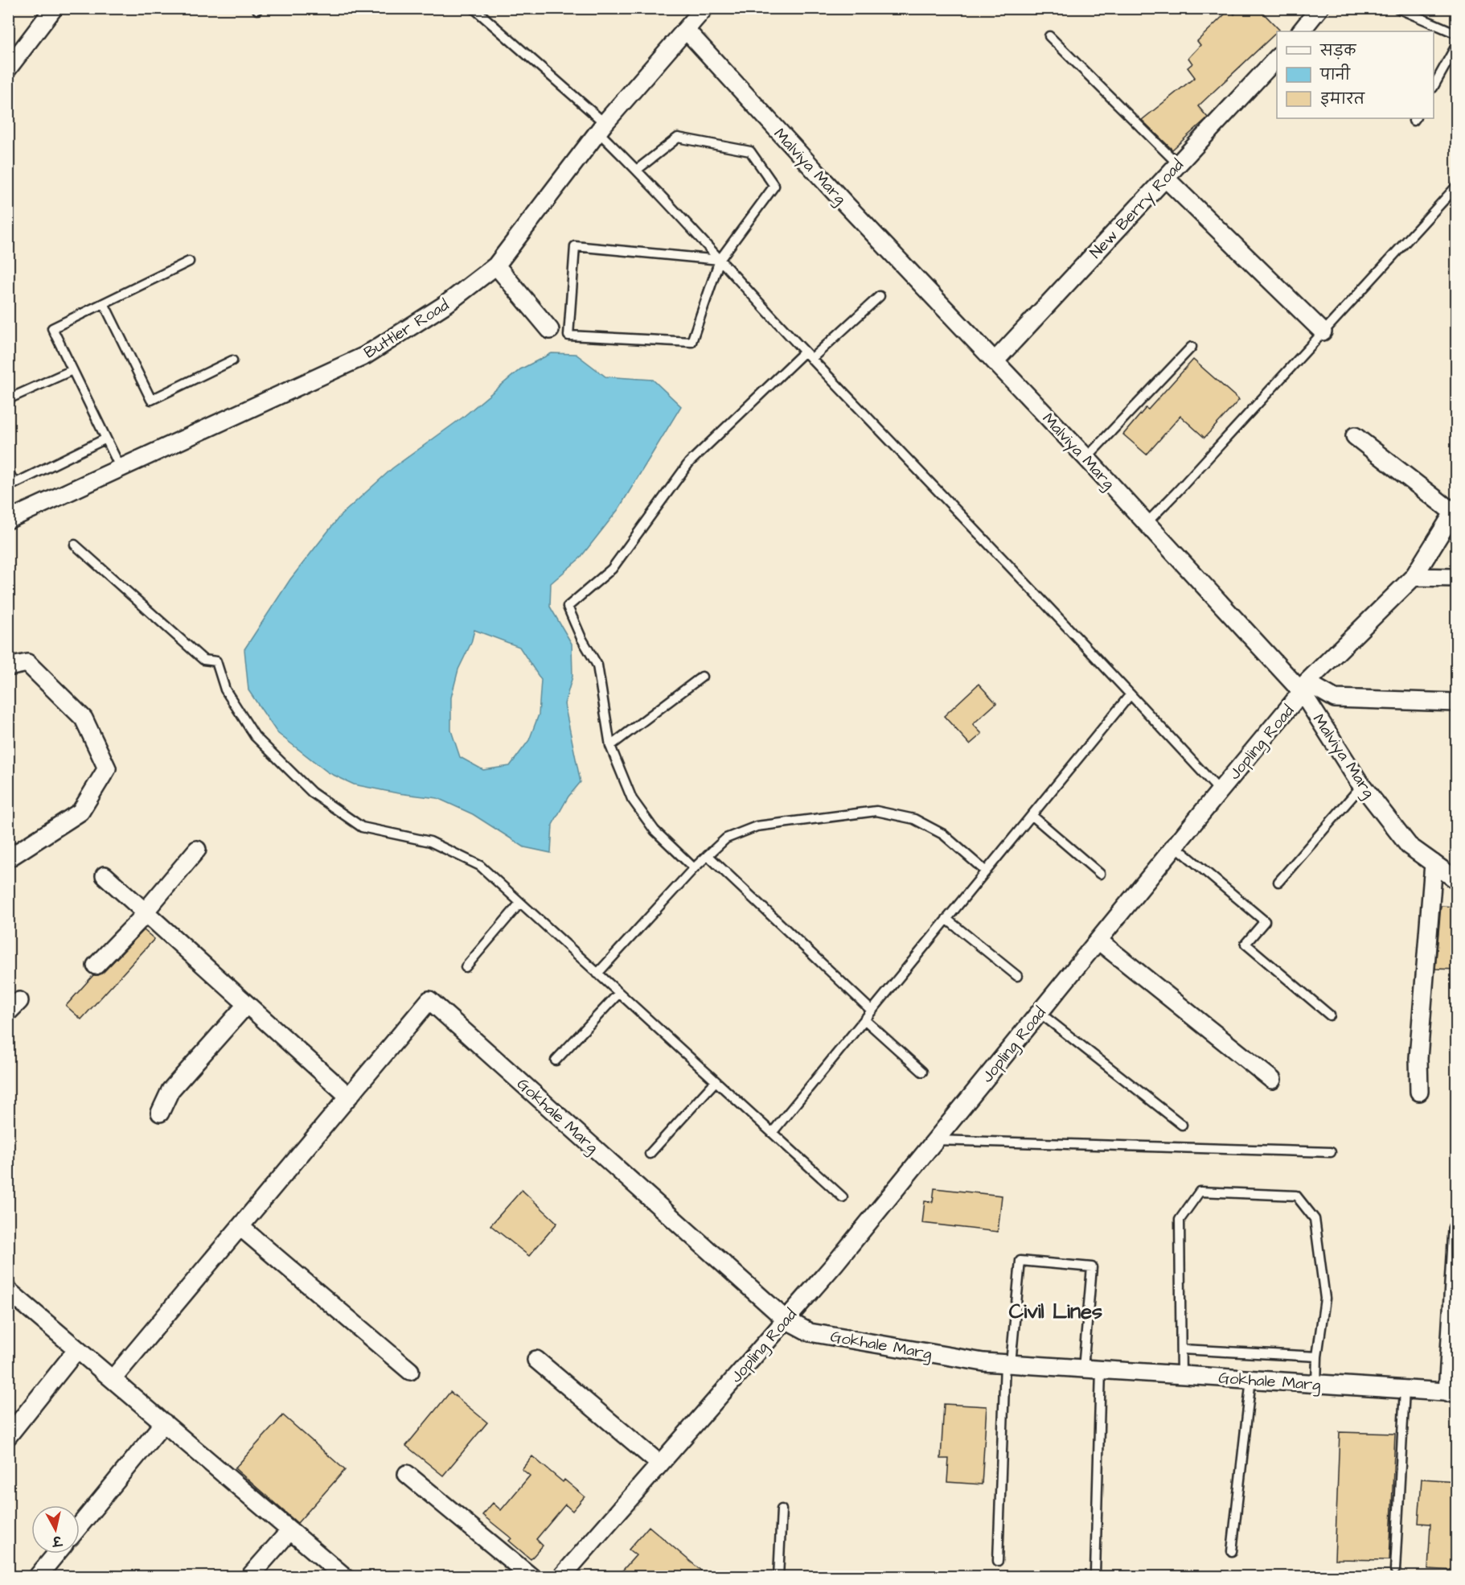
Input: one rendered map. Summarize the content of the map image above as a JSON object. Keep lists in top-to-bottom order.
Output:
{
  "streets": {
    "street": [
      "Malviya Marg",
      "New Berry Road",
      "Buttler Road",
      "Jopling Road",
      "Gokhale Marg"
    ]
  },
  "crossings": [
    ["Malviya Marg", "New Berry Road"],
    ["Malviya Marg", "Buttler Road"],
    ["Malviya Marg", "Jopling Road"],
    ["Jopling Road", "Gokhale Marg"]
  ],
  "districts": ["Civil Lines"],
  "legend": ["सड़क", "पानी", "इमारत"],
  "north": "bottom"
}
